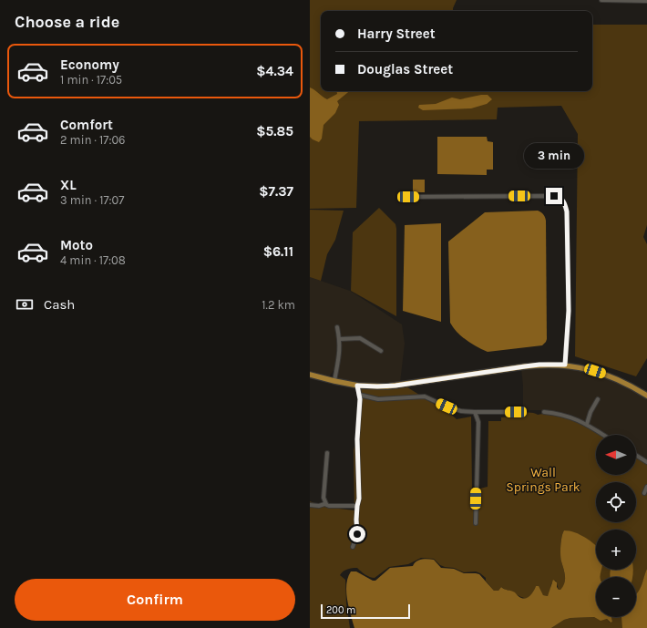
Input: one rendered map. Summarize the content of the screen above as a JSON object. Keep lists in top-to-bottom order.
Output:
{
  "parks": ["Wall Springs Park"],
  "scale_bar": "200 m",
  "north": "left",
  "page": {
    "heading": "Choose a ride",
    "banner": ["Harry Street", "Douglas Street"],
    "list": [
      {
        "name": "Economy",
        "note": "1 min · 17:05",
        "value": "$4.34"
      },
      {
        "name": "Comfort",
        "note": "2 min · 17:06",
        "value": "$5.85"
      },
      {
        "name": "XL",
        "note": "3 min · 17:07",
        "value": "$7.37"
      },
      {
        "name": "Moto",
        "note": "4 min · 17:08",
        "value": "$6.11"
      }
    ],
    "bubble": "3 min",
    "pay": ["Cash", "1.2 km"],
    "map_buttons": ["+", "−"],
    "buttons": "Confirm",
    "scale": "200 m"
  }
}
